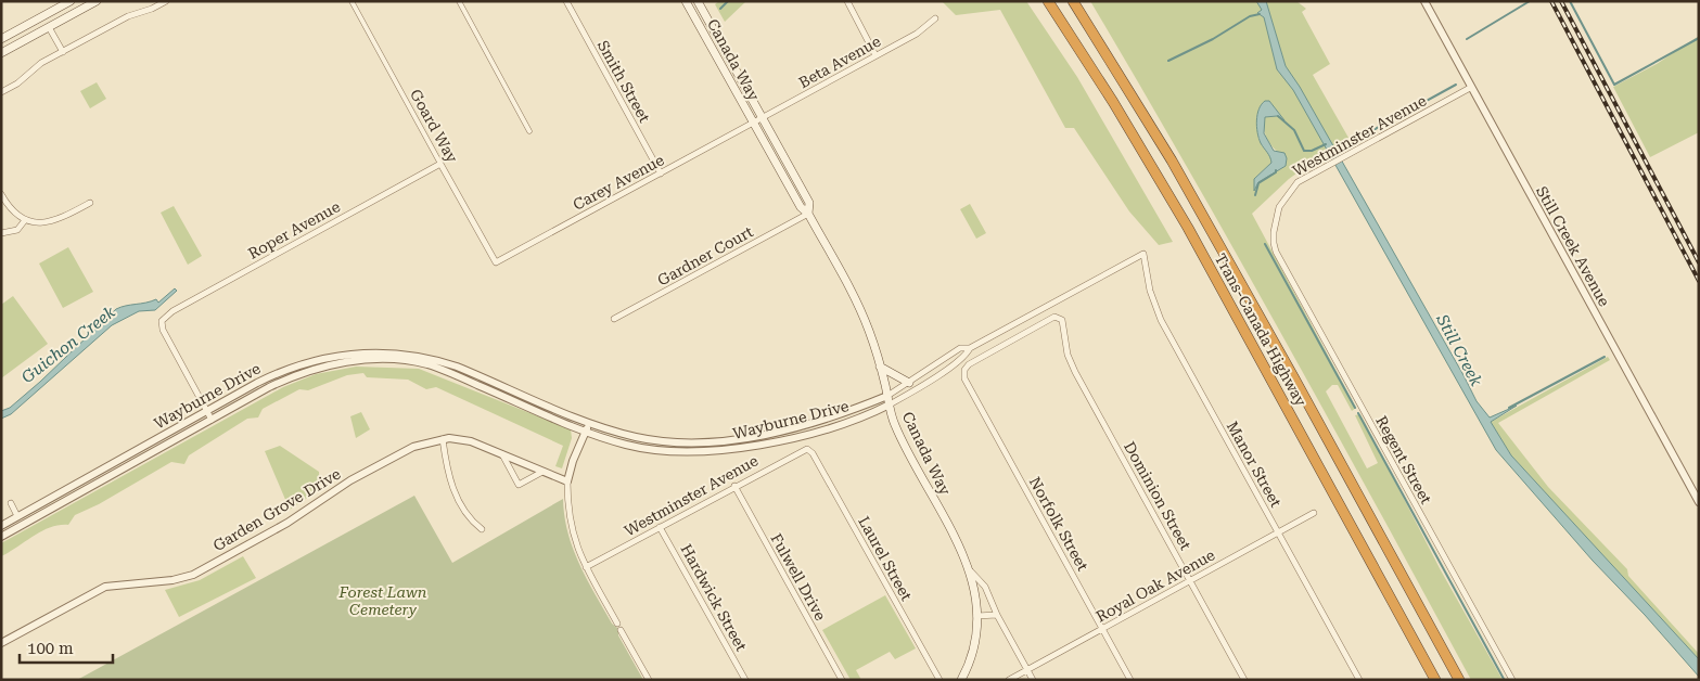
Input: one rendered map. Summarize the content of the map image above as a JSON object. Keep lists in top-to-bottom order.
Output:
{
  "streets": {
    "highway": ["Trans-Canada Highway"],
    "main road": ["Canada Way"],
    "street": [
      "Beta Avenue",
      "Smith Street",
      "Goard Way",
      "Westminster Avenue",
      "Carey Avenue",
      "Roper Avenue",
      "Still Creek Avenue",
      "Gardner Court",
      "Wayburne Drive",
      "Regent Street",
      "Manor Street",
      "Dominion Street",
      "Garden Grove Drive",
      "Norfolk Street",
      "Laurel Street",
      "Fulwell Drive",
      "Royal Oak Avenue",
      "Hardwick Street"
    ]
  },
  "crossings": [
    ["Canada Way", "Beta Avenue"],
    ["Canada Way", "Carey Avenue"],
    ["Canada Way", "Gardner Court"],
    ["Canada Way", "Wayburne Drive"],
    ["Beta Avenue", "Carey Avenue"],
    ["Smith Street", "Carey Avenue"],
    ["Goard Way", "Carey Avenue"],
    ["Goard Way", "Roper Avenue"],
    ["Westminster Avenue", "Still Creek Avenue"],
    ["Westminster Avenue", "Regent Street"],
    ["Westminster Avenue", "Laurel Street"],
    ["Westminster Avenue", "Fulwell Drive"],
    ["Westminster Avenue", "Hardwick Street"],
    ["Roper Avenue", "Wayburne Drive"],
    ["Wayburne Drive", "Manor Street"],
    ["Manor Street", "Royal Oak Avenue"],
    ["Dominion Street", "Norfolk Street"],
    ["Dominion Street", "Royal Oak Avenue"],
    ["Norfolk Street", "Royal Oak Avenue"]
  ],
  "water": ["Guichon Creek", "Still Creek"],
  "parks": ["Forest Lawn Cemetery"],
  "scale_bar": "100 m"
}
